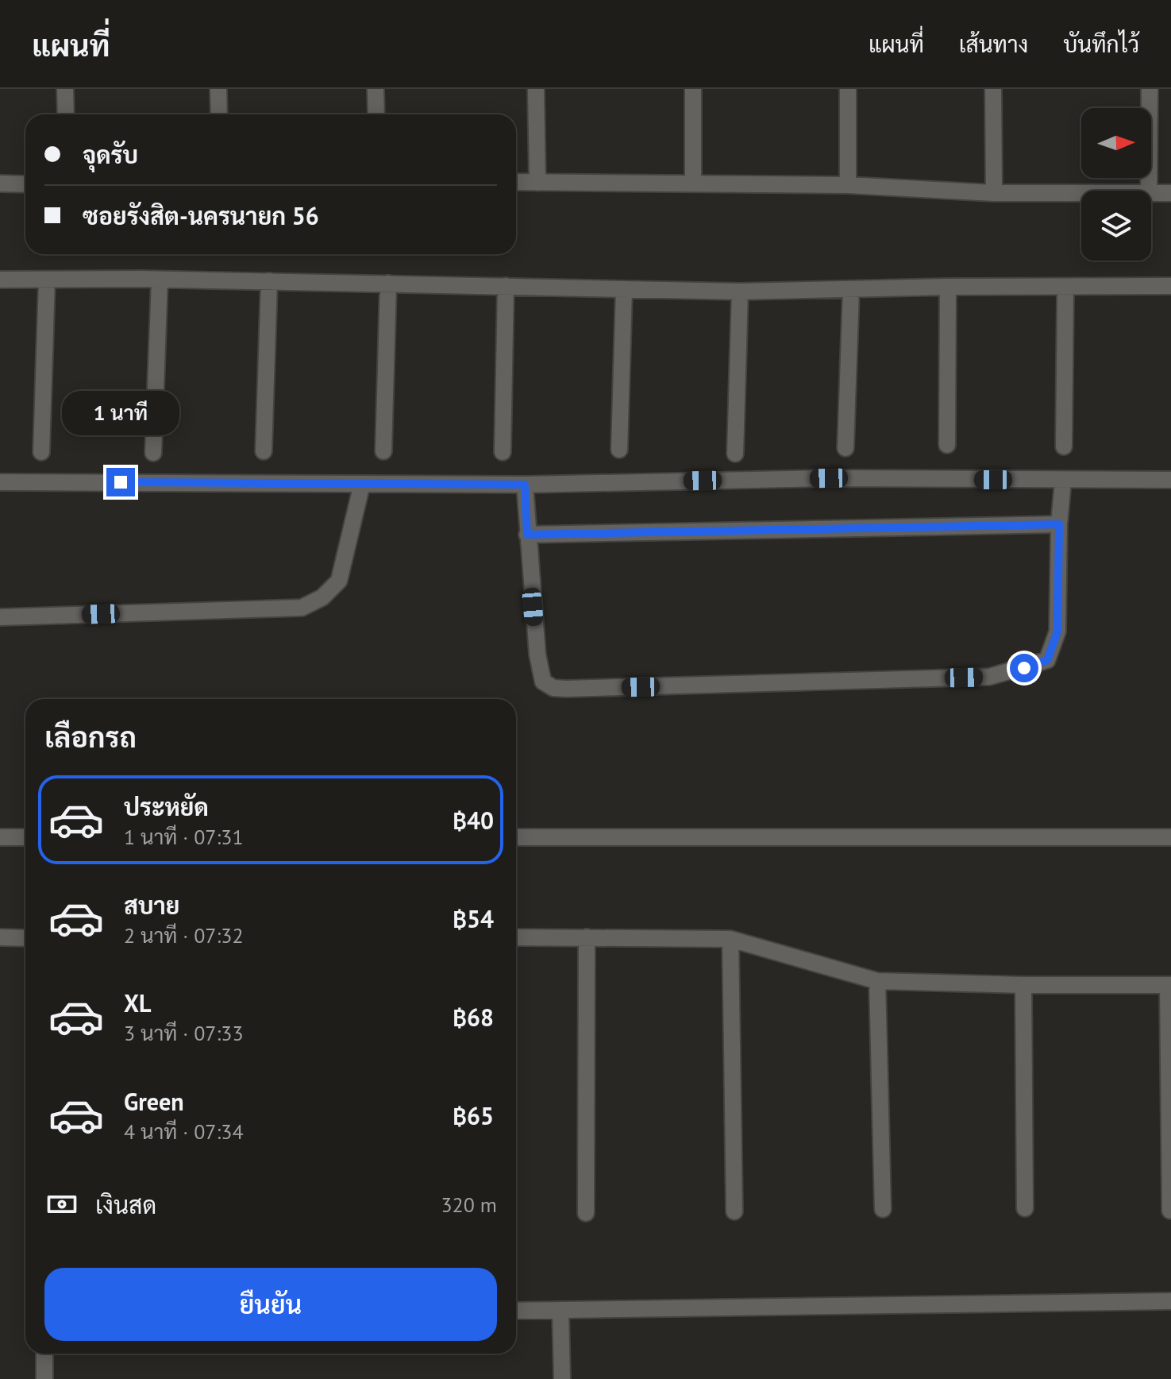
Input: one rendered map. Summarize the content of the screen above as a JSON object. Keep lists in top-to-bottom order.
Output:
{
  "north": "right",
  "page": {
    "header": "แผนที่",
    "nav": ["แผนที่", "เส้นทาง", "บันทึกไว้"],
    "banner": ["จุดรับ", "ซอยรังสิต-นครนายก 56"],
    "bubble": "1 นาที",
    "heading": "เลือกรถ",
    "list": [
      {
        "name": "ประหยัด",
        "note": "1 นาที · 07:31",
        "value": "฿40"
      },
      {
        "name": "สบาย",
        "note": "2 นาที · 07:32",
        "value": "฿54"
      },
      {
        "name": "XL",
        "note": "3 นาที · 07:33",
        "value": "฿68"
      },
      {
        "name": "Green",
        "note": "4 นาที · 07:34",
        "value": "฿65"
      }
    ],
    "pay": ["เงินสด", "320 m"],
    "buttons": "ยืนยัน"
  }
}
